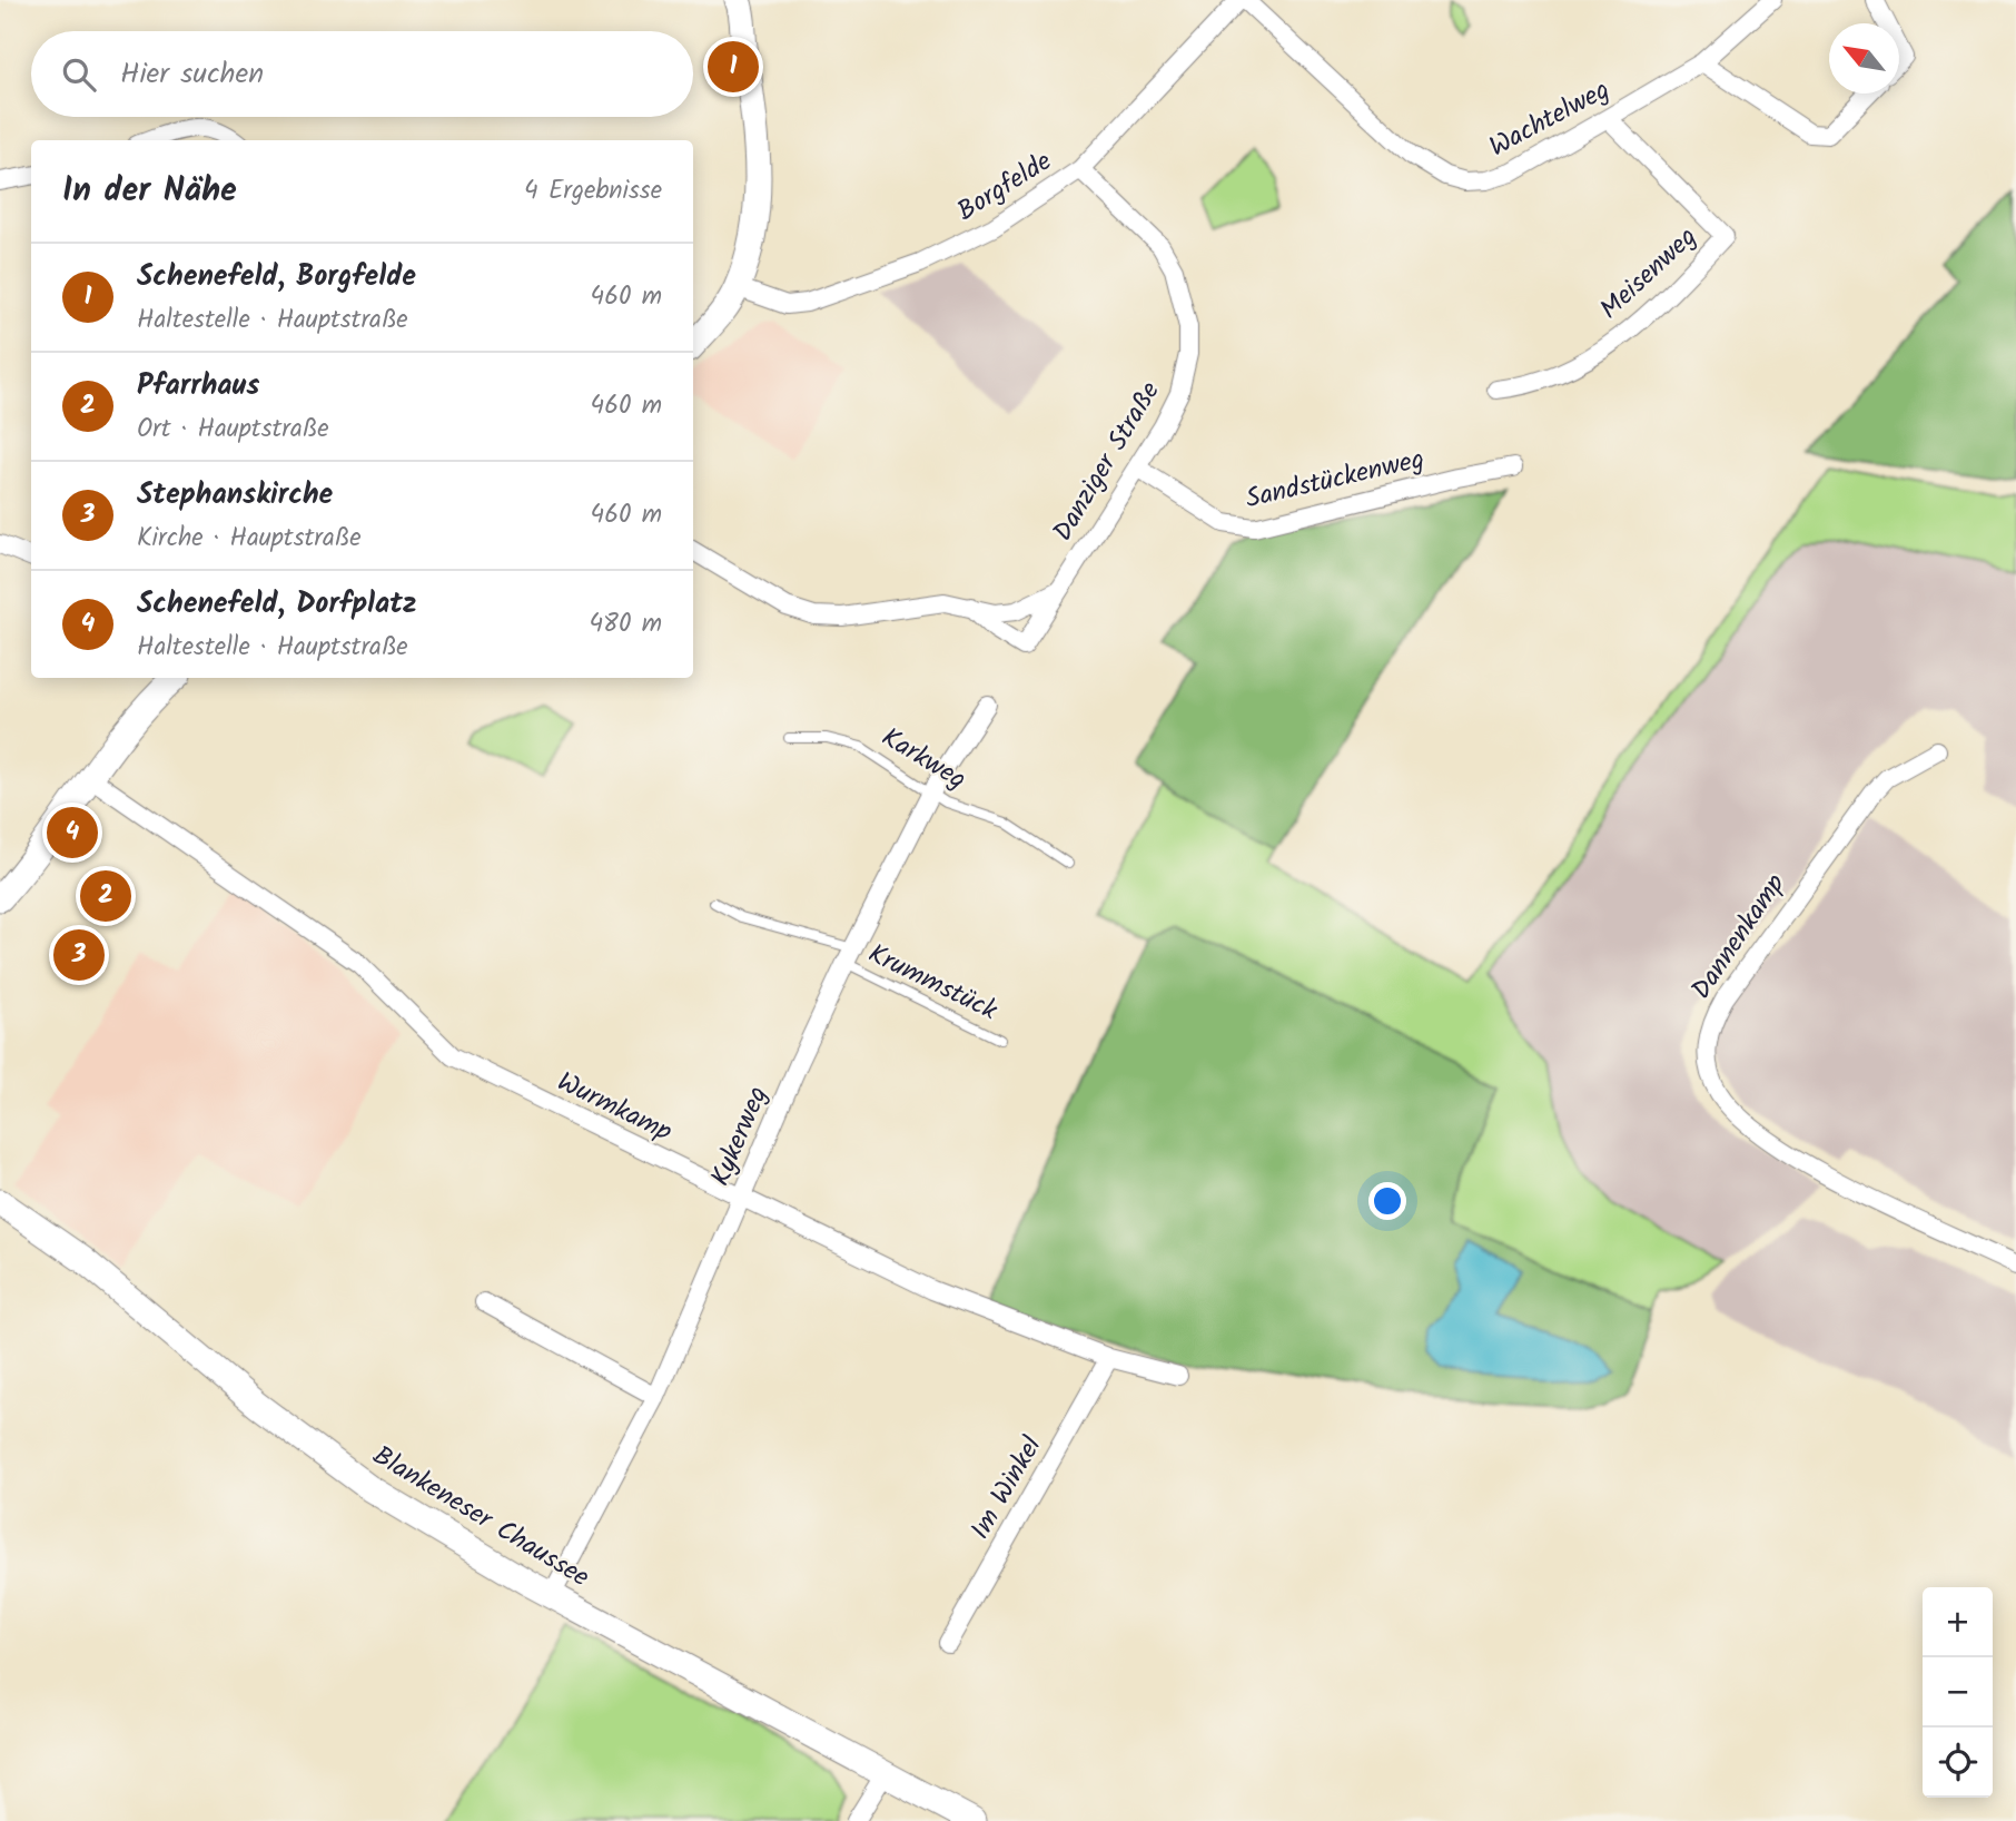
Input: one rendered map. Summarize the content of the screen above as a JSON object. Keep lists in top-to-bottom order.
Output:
{
  "streets": {
    "main road": ["Blankeneser Chaussee"],
    "street": [
      "Wachtelweg",
      "Borgfelde",
      "Meisenweg",
      "Danziger Straße",
      "Sandstückenweg",
      "Dannenkamp",
      "Wurmkamp",
      "Kykerweg",
      "Im Winkel"
    ],
    "lane": ["Karkweg", "Krummstück"]
  },
  "crossings": [
    ["Wachtelweg", "Meisenweg"],
    ["Borgfelde", "Danziger Straße"],
    ["Danziger Straße", "Sandstückenweg"],
    ["Karkweg", "Kykerweg"],
    ["Krummstück", "Kykerweg"],
    ["Wurmkamp", "Kykerweg"],
    ["Wurmkamp", "Im Winkel"],
    ["Kykerweg", "Blankeneser Chaussee"]
  ],
  "north": "top left",
  "page": {
    "search": "Hier suchen",
    "pins": [
      "1",
      "4",
      "2",
      "3"
    ],
    "heading": ["In der Nähe", "4 Ergebnisse"],
    "list": [
      {
        "mark": "1",
        "name": "Schenefeld, Borgfelde",
        "note": "Haltestelle · Hauptstraße",
        "value": "460 m"
      },
      {
        "mark": "2",
        "name": "Pfarrhaus",
        "note": "Ort · Hauptstraße",
        "value": "460 m"
      },
      {
        "mark": "3",
        "name": "Stephanskirche",
        "note": "Kirche · Hauptstraße",
        "value": "460 m"
      },
      {
        "mark": "4",
        "name": "Schenefeld, Dorfplatz",
        "note": "Haltestelle · Hauptstraße",
        "value": "480 m"
      }
    ],
    "map_buttons": ["+", "−"]
  }
}
